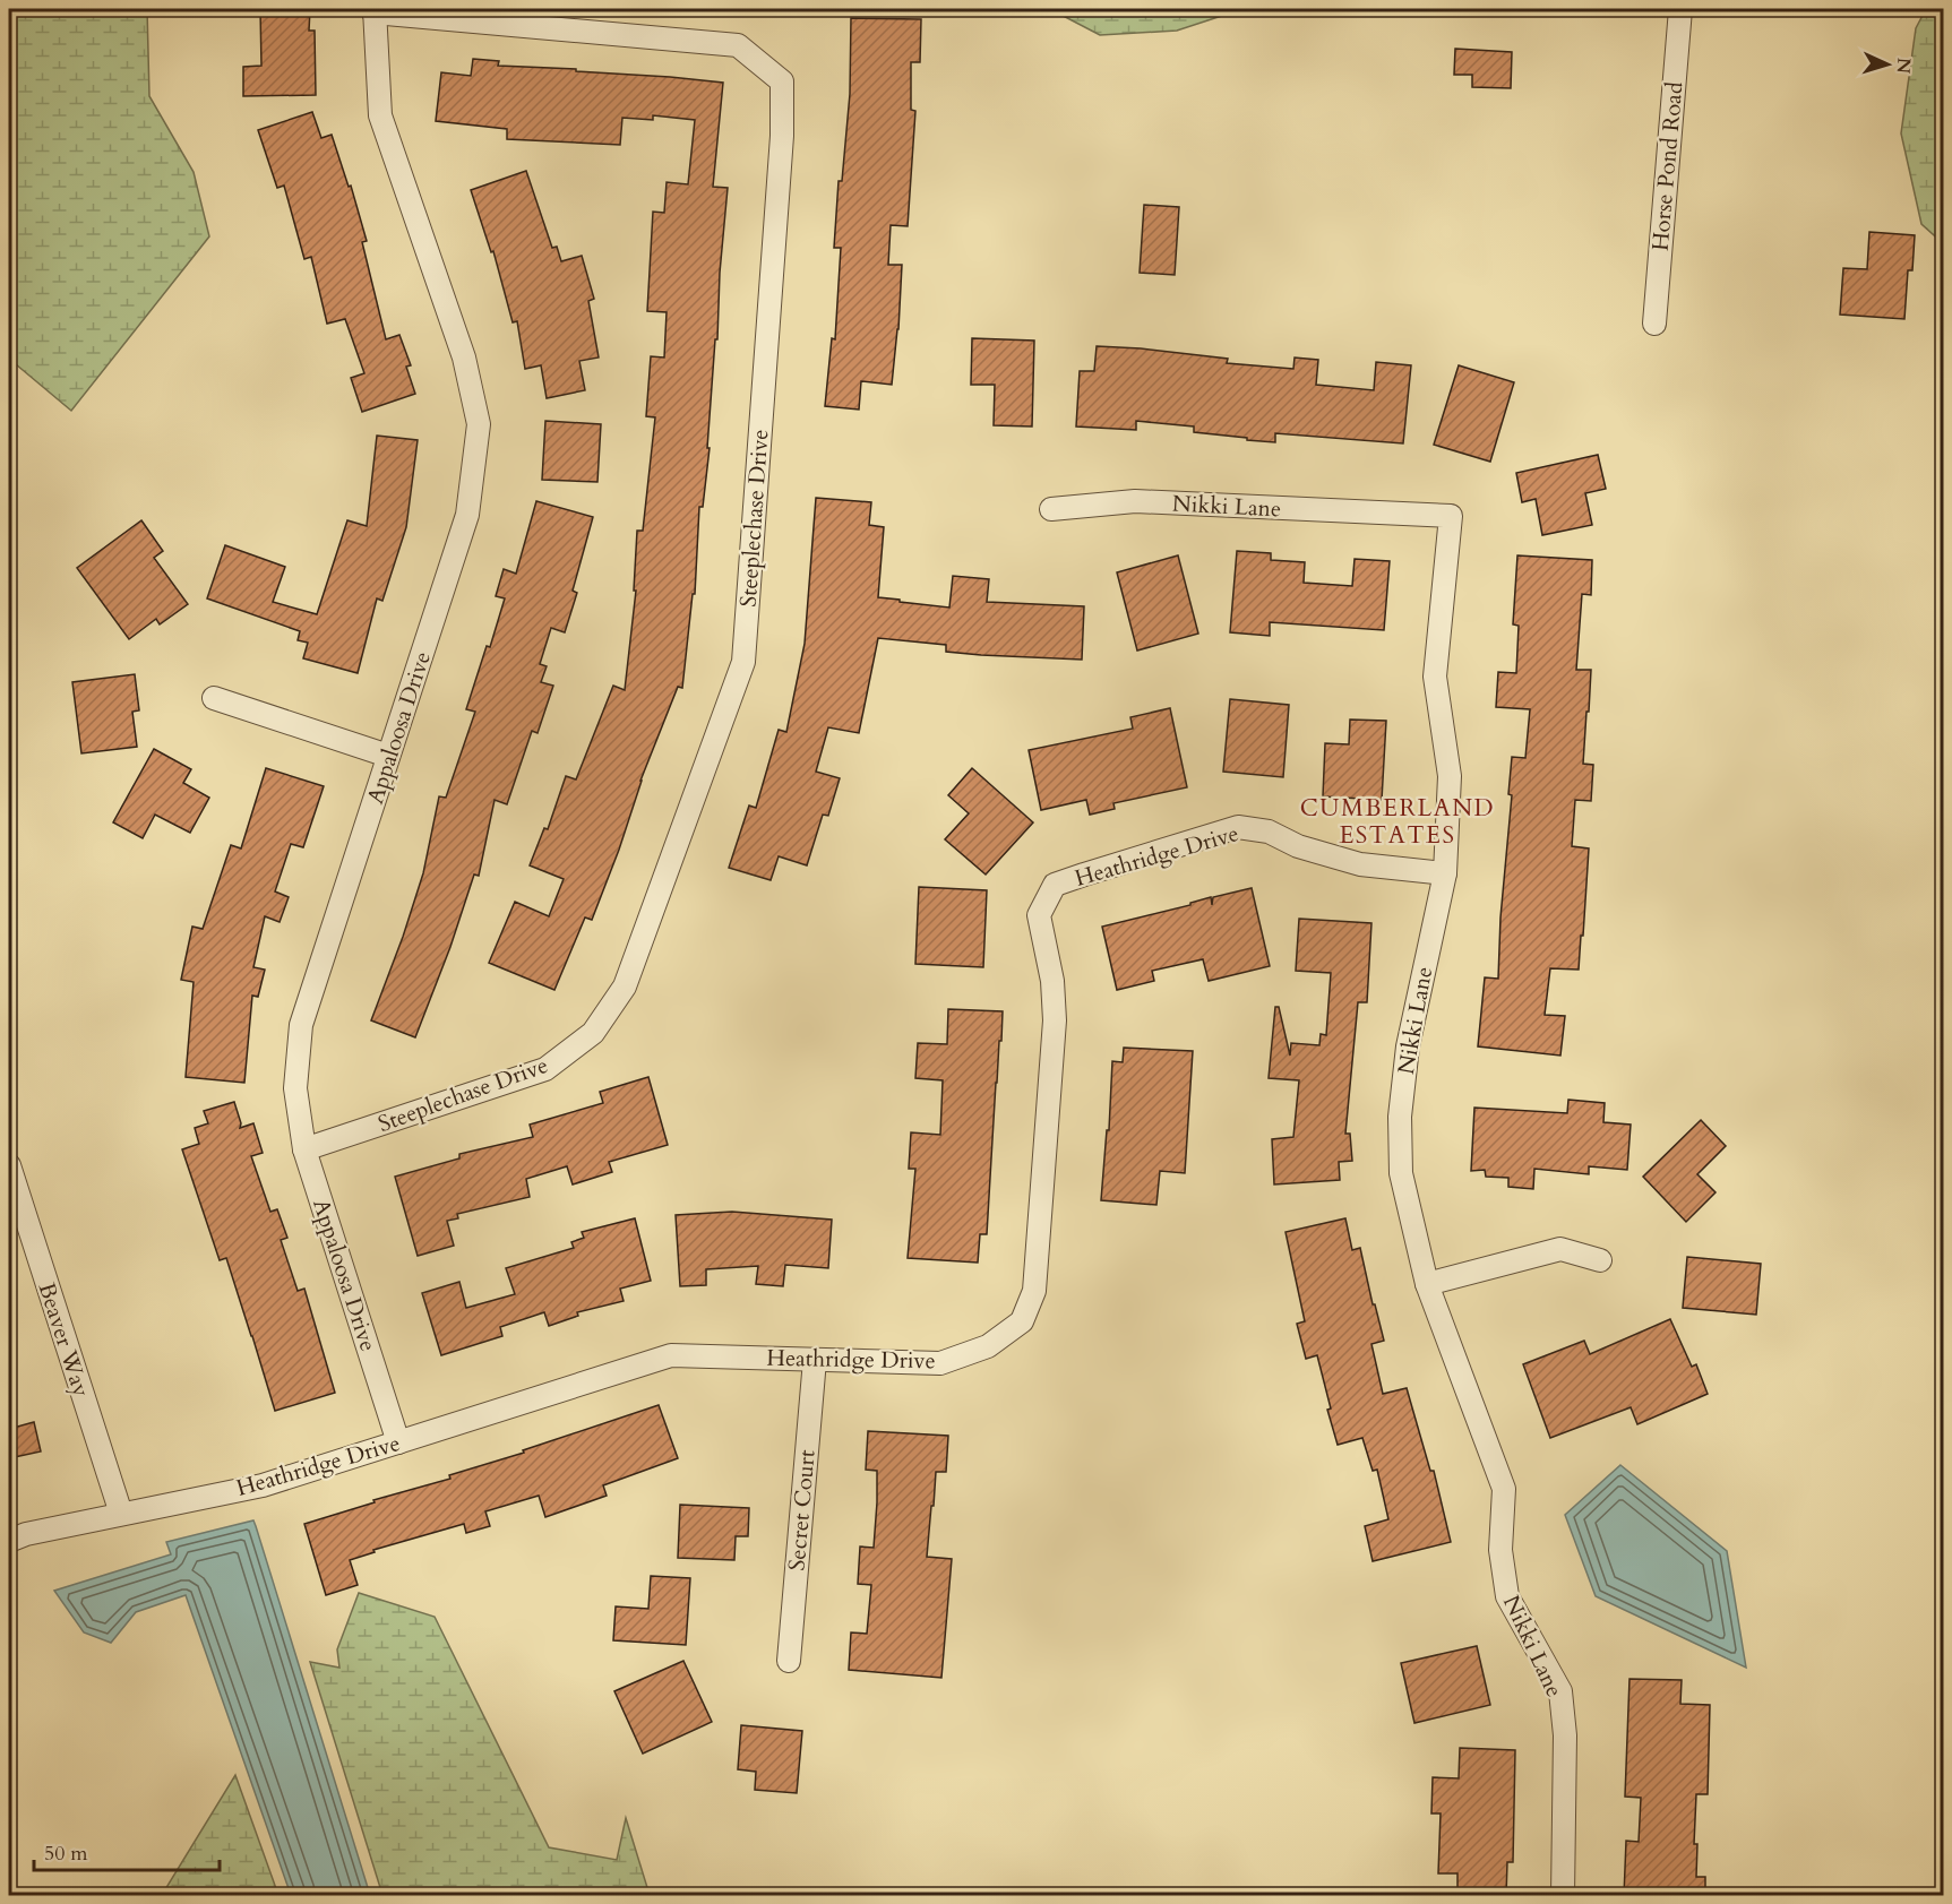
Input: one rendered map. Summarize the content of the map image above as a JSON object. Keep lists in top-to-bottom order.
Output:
{
  "streets": {
    "street": [
      "Horse Pond Road",
      "Nikki Lane",
      "Steeplechase Drive",
      "Appaloosa Drive",
      "Heathridge Drive",
      "Beaver Way",
      "Secret Court"
    ]
  },
  "crossings": [
    ["Nikki Lane", "Heathridge Drive"],
    ["Steeplechase Drive", "Appaloosa Drive"],
    ["Appaloosa Drive", "Heathridge Drive"],
    ["Heathridge Drive", "Beaver Way"],
    ["Heathridge Drive", "Secret Court"]
  ],
  "districts": ["CUMBERLAND ESTATES"],
  "scale_bar": "50 m",
  "north": "right"
}
